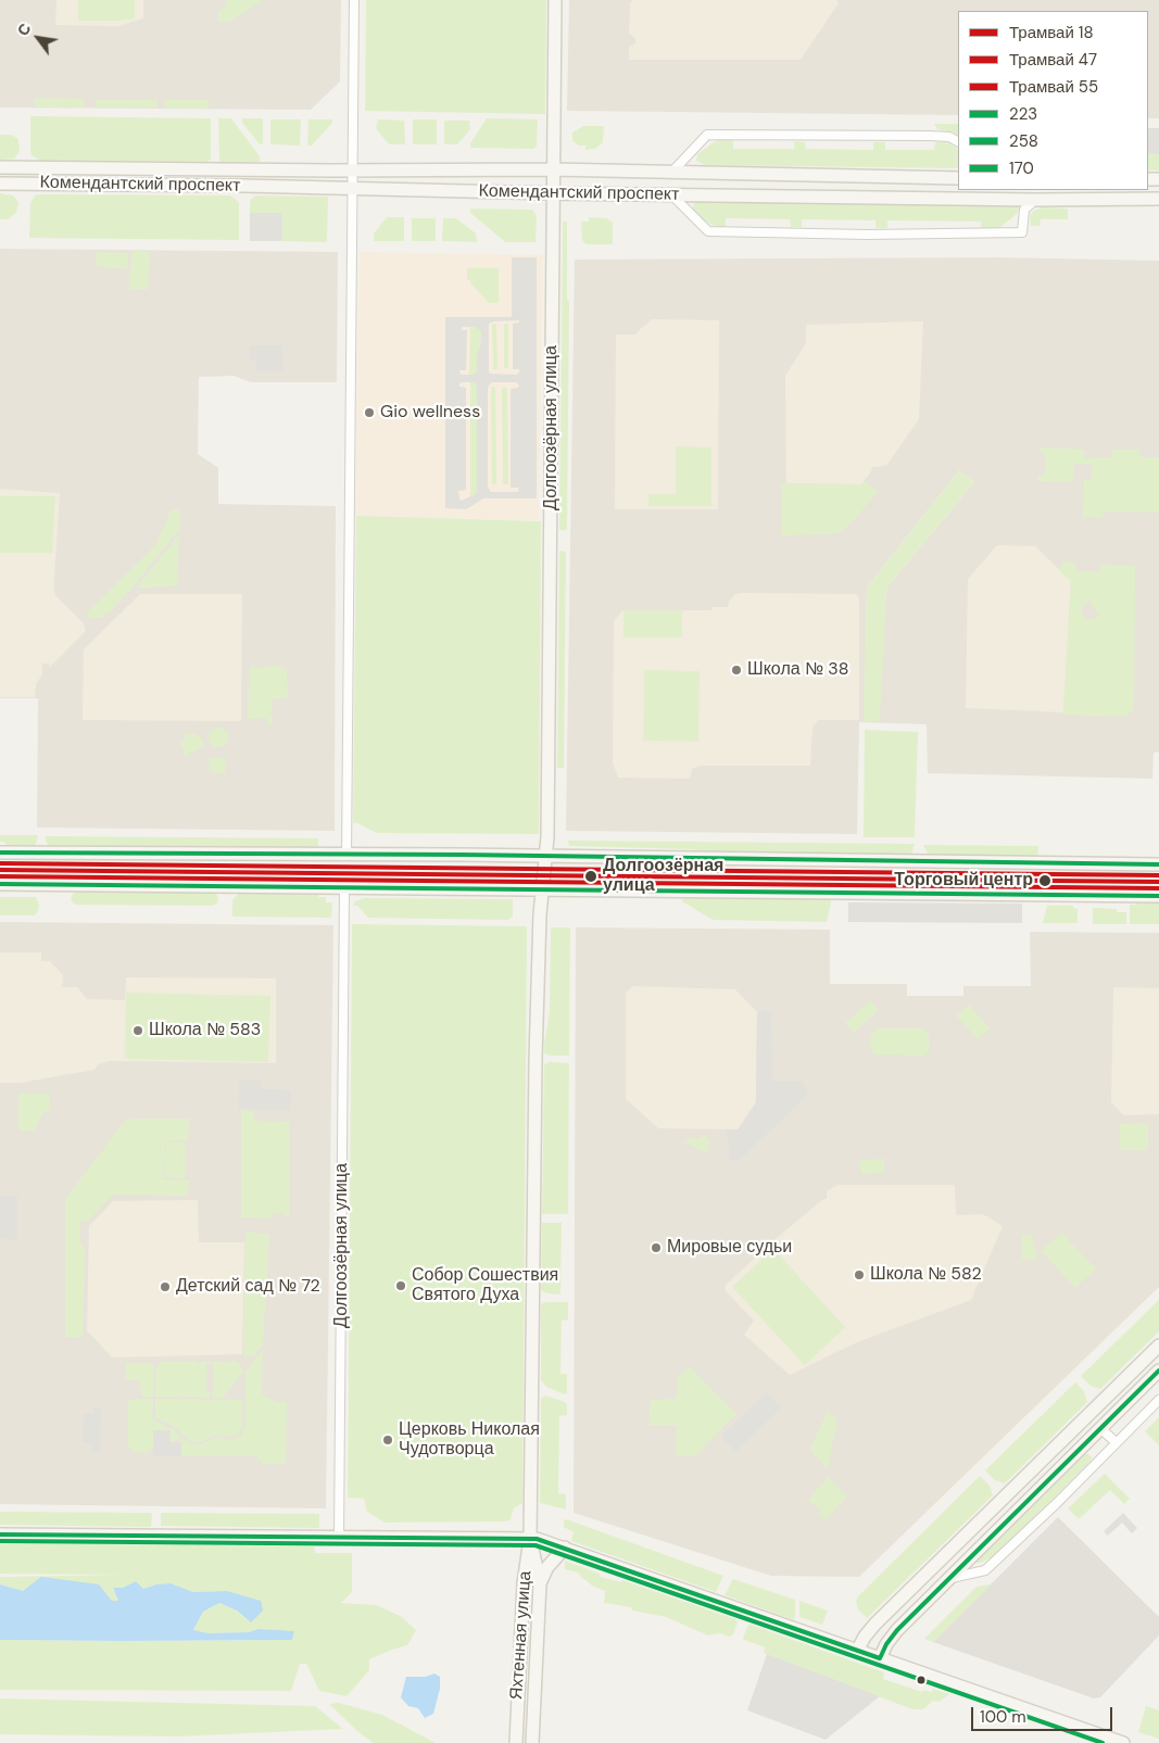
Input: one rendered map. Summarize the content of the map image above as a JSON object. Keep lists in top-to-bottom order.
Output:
{
  "streets": {
    "main road": ["Комендантский проспект", "Долгоозёрная улица", "Яхтенная улица"]
  },
  "crossings": [
    ["Комендантский проспект", "Долгоозёрная улица"],
    ["Долгоозёрная улица", "Яхтенная улица"]
  ],
  "places": [
    "Gio wellness",
    "Школа № 38",
    "Долгоозёрная улица",
    "Торговый центр",
    "Школа № 583",
    "Мировые судьи",
    "Школа № 582",
    "Собор Сошествия Святого Духа",
    "Детский сад № 72",
    "Церковь Николая Чудотворца"
  ],
  "lines": [
    "transit line 258",
    "tram line 55",
    "tram line 18",
    "tram line 47",
    "transit line 223",
    "transit line 170"
  ],
  "legend": [
    "Трамвай 18",
    "Трамвай 47",
    "Трамвай 55",
    "223",
    "258",
    "170"
  ],
  "scale_bar": "100 m",
  "north": "top left"
}
